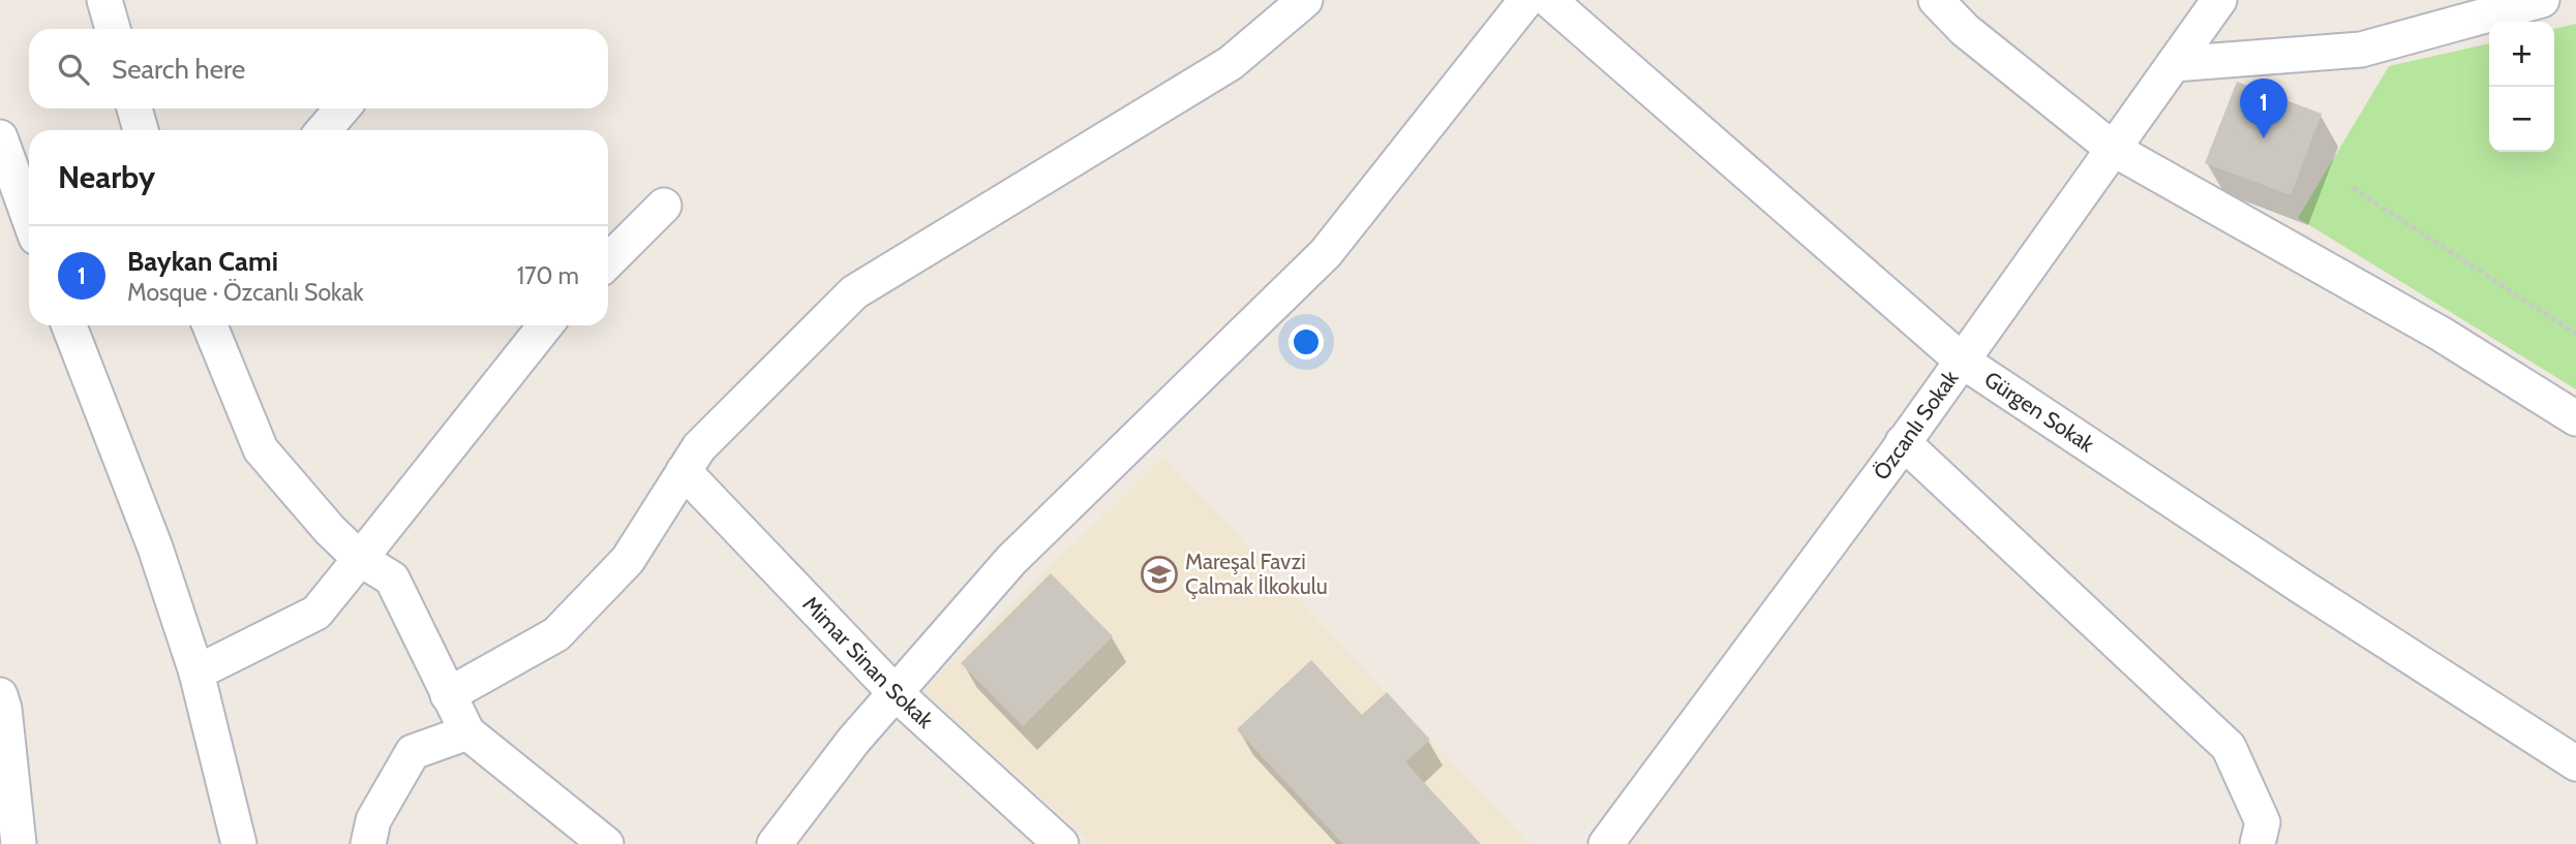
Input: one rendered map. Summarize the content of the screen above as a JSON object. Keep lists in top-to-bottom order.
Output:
{
  "streets": {
    "street": ["Gürgen Sokak", "Özcanlı Sokak", "Mimar Sinan Sokak"]
  },
  "crossings": [
    ["Gürgen Sokak", "Özcanlı Sokak"]
  ],
  "places": {
    "school or university": ["Mareşal Favzi Çalmak İlkokulu"]
  },
  "page": {
    "map_buttons": ["+", "−"],
    "search": "Search here",
    "pins": "1",
    "heading": "Nearby",
    "list": [
      {
        "mark": "1",
        "name": "Baykan Cami",
        "note": "Mosque · Özcanlı Sokak",
        "value": "170 m"
      }
    ]
  }
}
